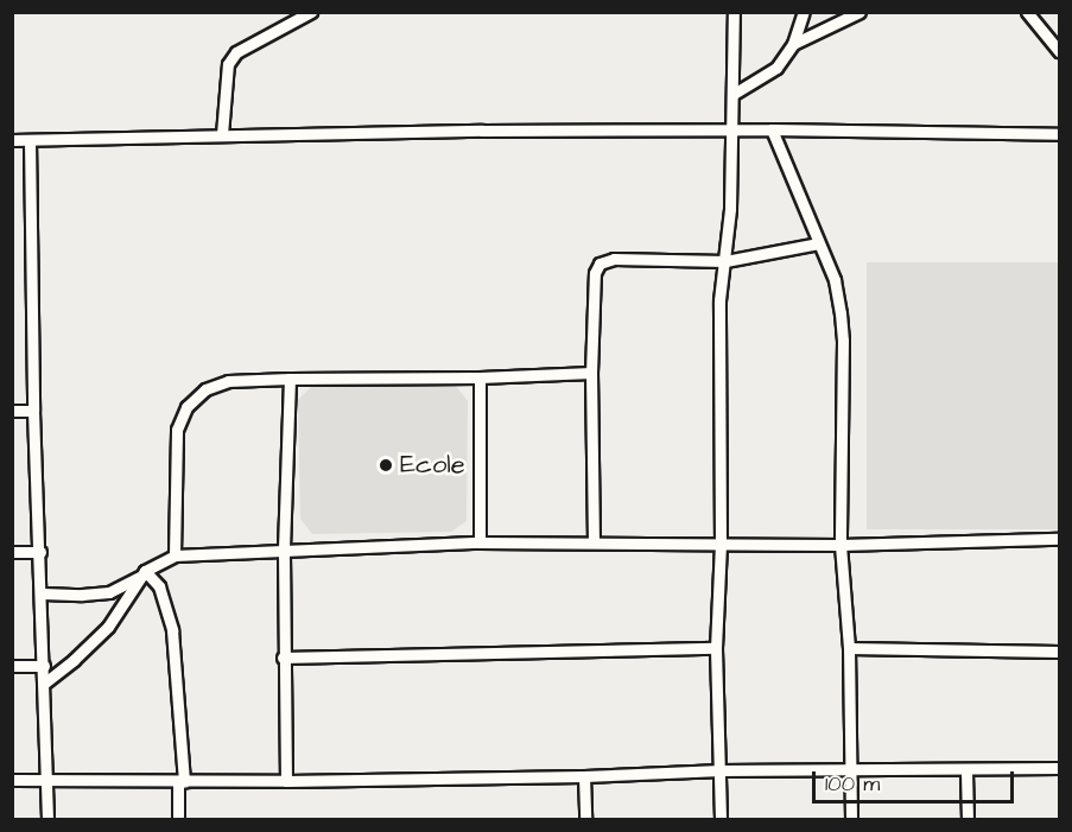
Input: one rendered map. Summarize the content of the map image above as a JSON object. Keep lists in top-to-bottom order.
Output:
{
  "places": ["Ecole"],
  "scale_bar": "100 m"
}
